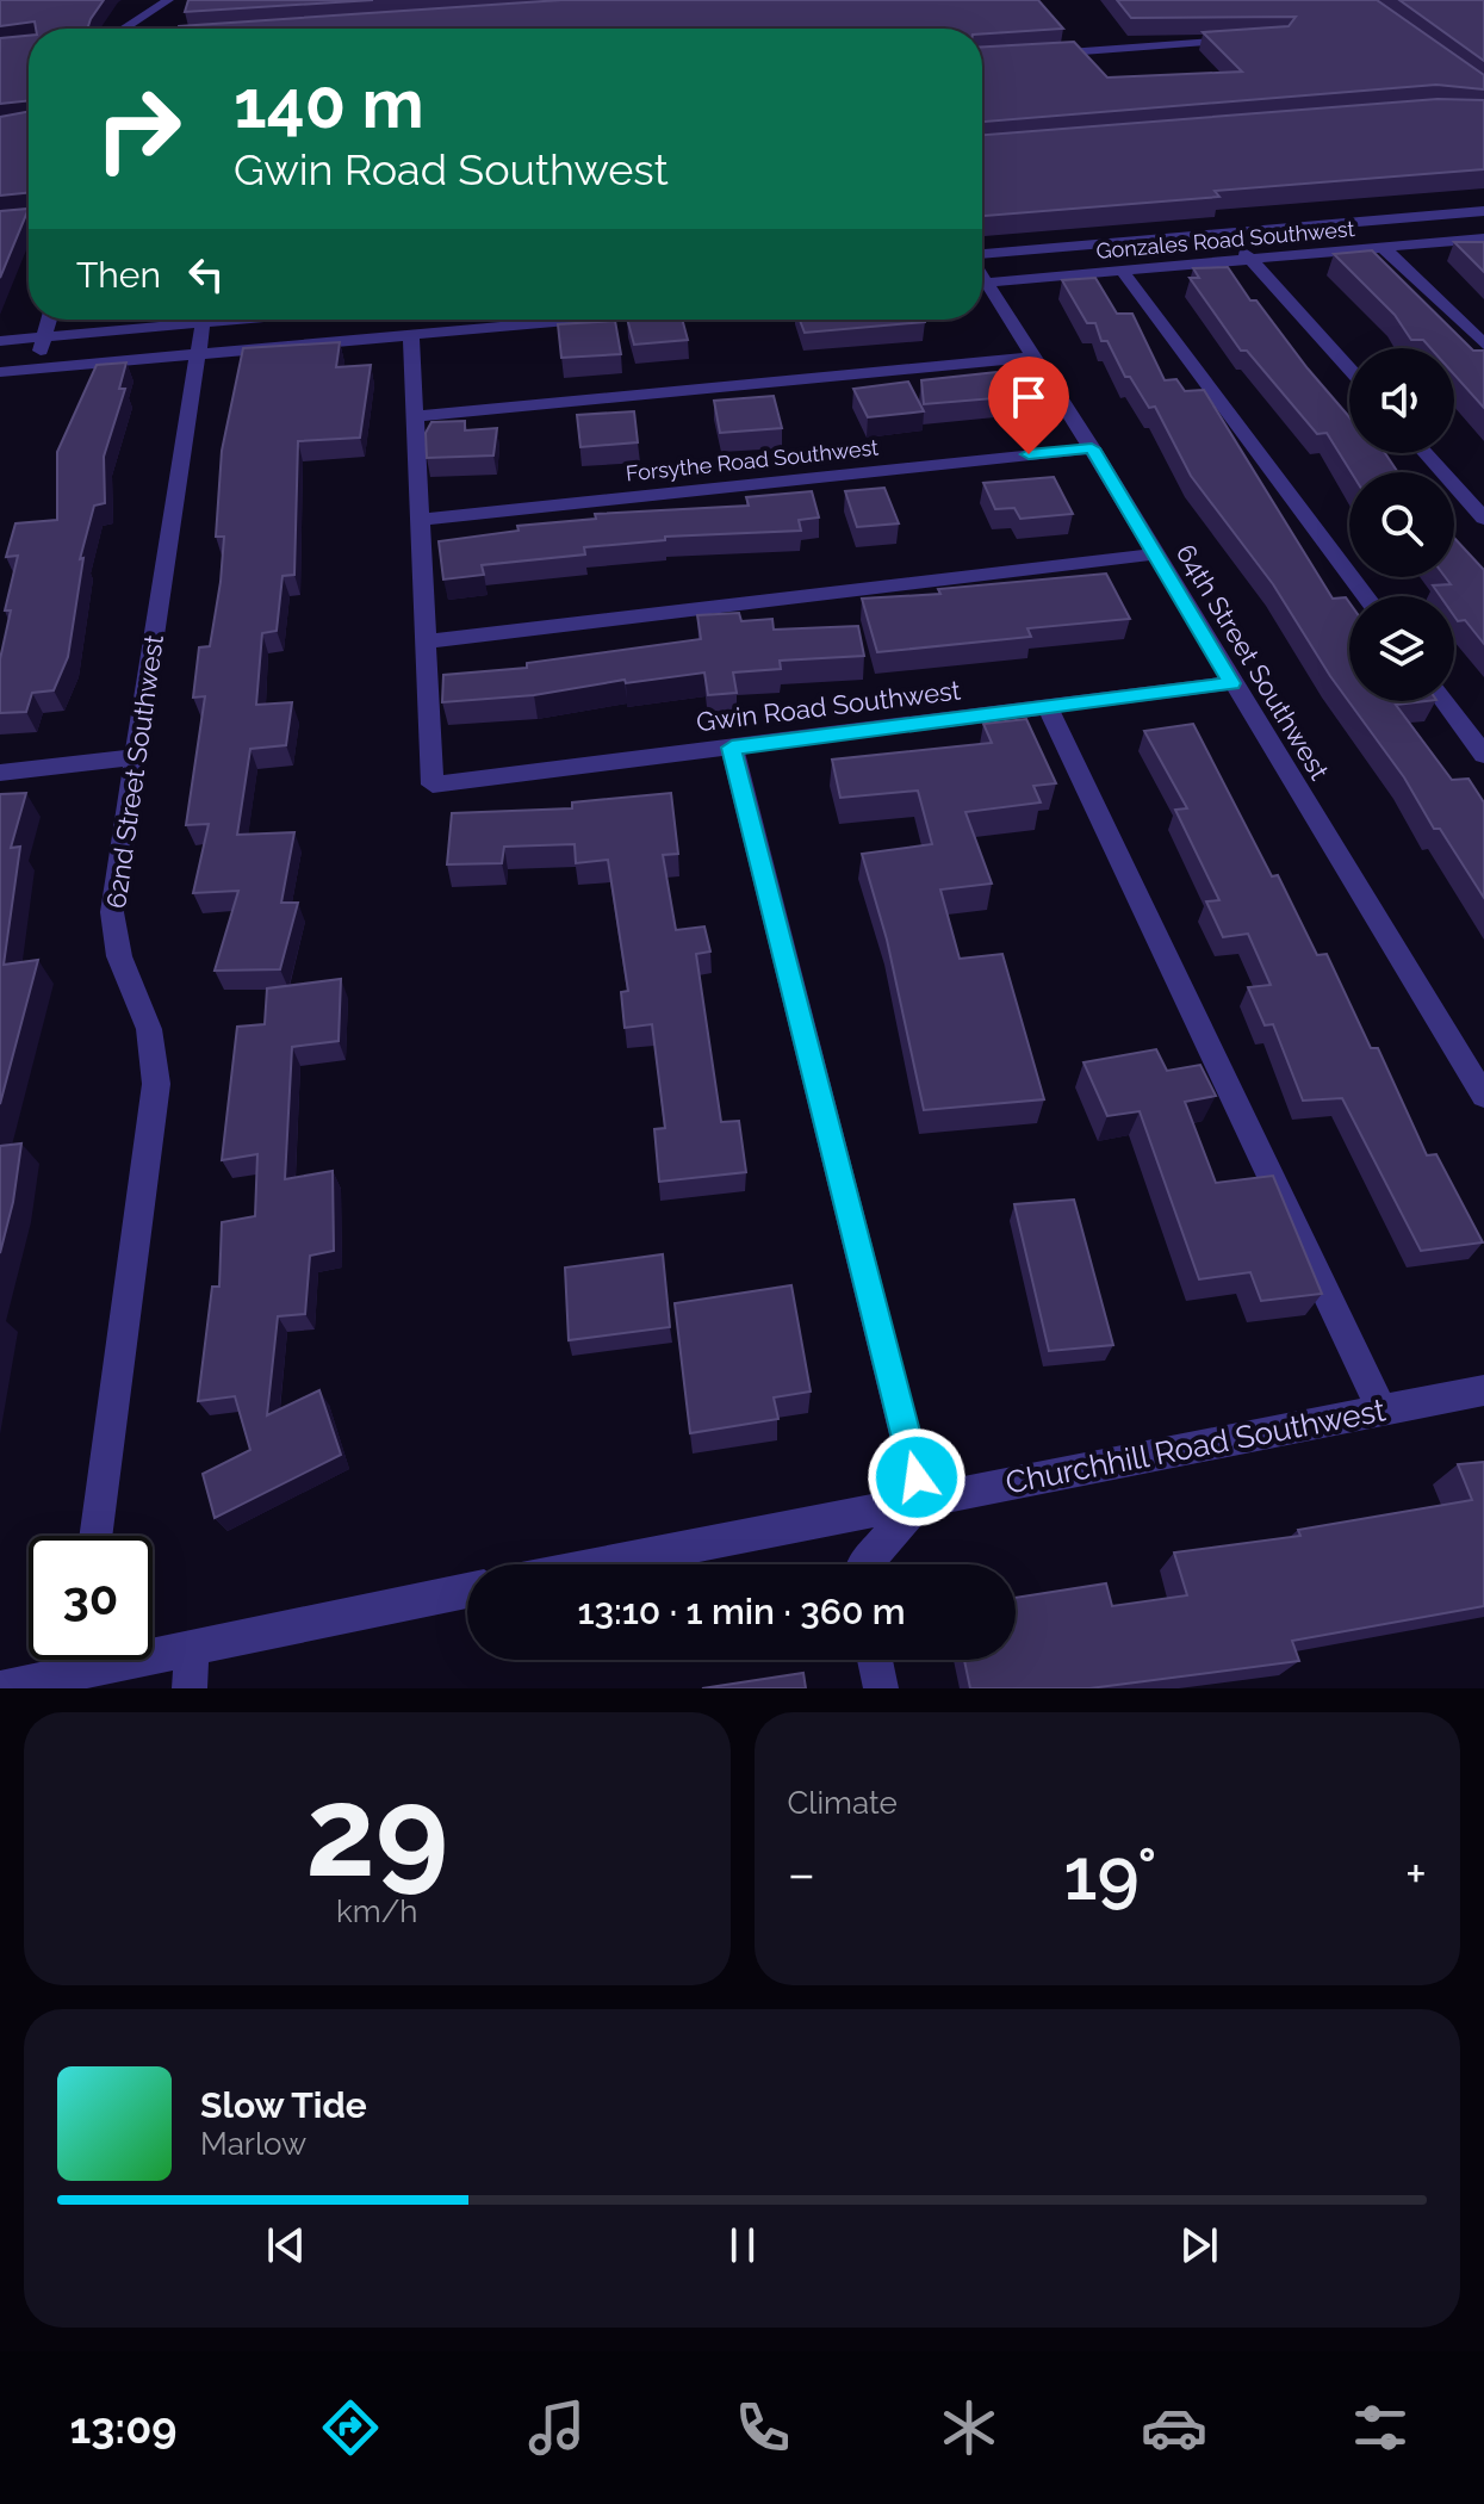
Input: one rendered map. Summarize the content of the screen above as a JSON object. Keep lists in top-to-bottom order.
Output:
{
  "streets": {
    "street": [
      "Gonzales Road Southwest",
      "Forsythe Road Southwest",
      "64th Street Southwest",
      "Gwin Road Southwest",
      "62nd Street Southwest",
      "Churchhill Road Southwest"
    ]
  },
  "crossings": [
    ["Forsythe Road Southwest", "64th Street Southwest"],
    ["64th Street Southwest", "Gwin Road Southwest"]
  ],
  "page": {
    "turn": ["140 m", "Gwin Road Southwest"],
    "then": "Then",
    "limit": "30",
    "trip": "13:10 · 1 min · 360 m",
    "tile": [
      ["29", "km/h"],
      "Climate"
    ],
    "heat": ["−", "19°", "+"],
    "song": ["Slow Tide", "Marlow"],
    "tabs": "13:09"
  }
}
